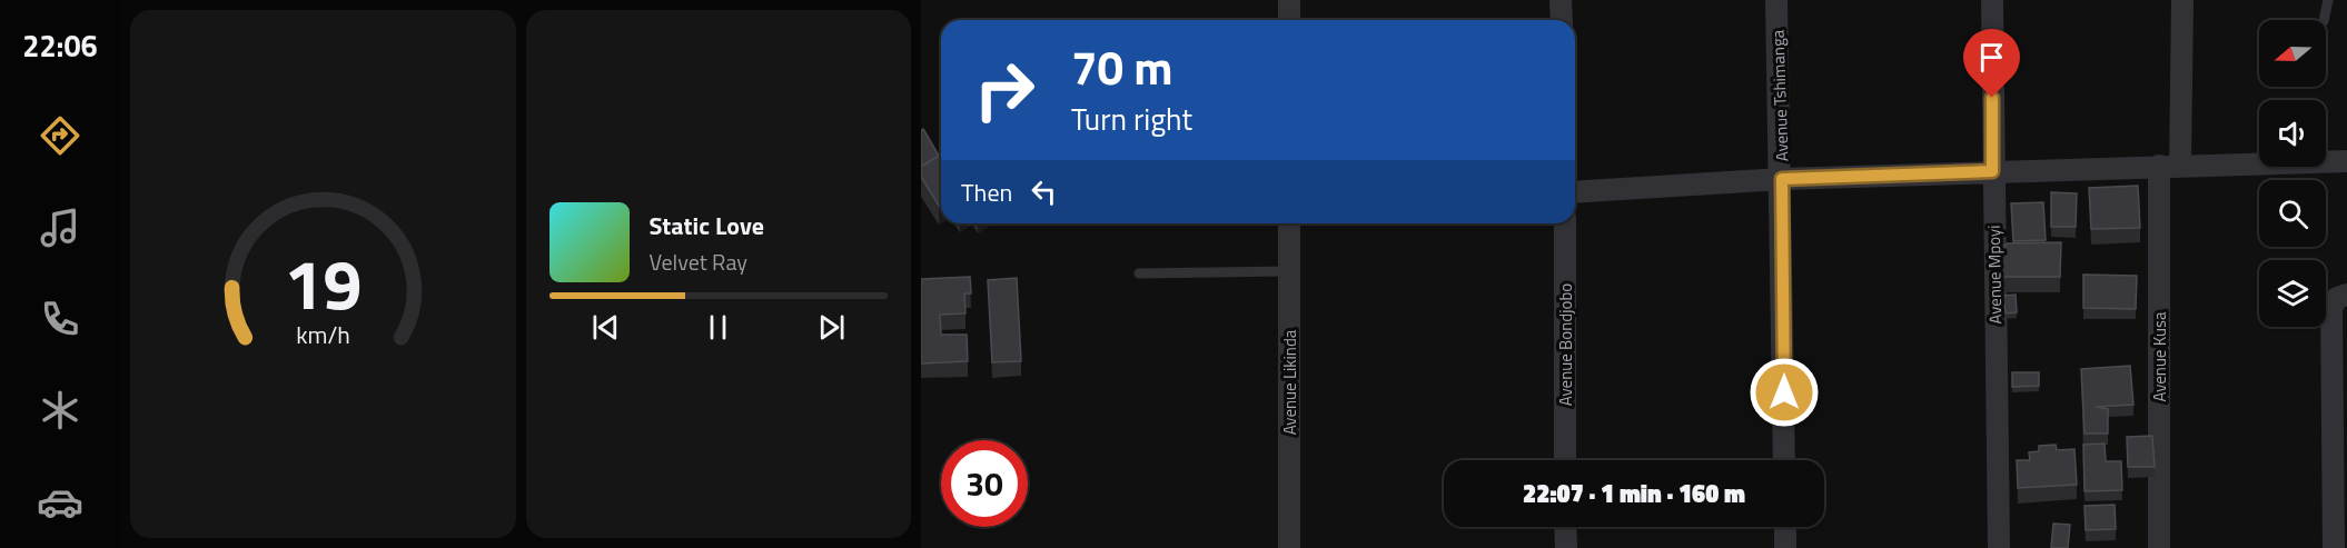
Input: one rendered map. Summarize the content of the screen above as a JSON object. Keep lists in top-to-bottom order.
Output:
{
  "streets": {
    "street": [
      "Avenue Tshimanga",
      "Avenue Mpoyi",
      "Avenue Bondjobo",
      "Avenue Kusa",
      "Avenue Likinda"
    ]
  },
  "north": "left",
  "page": {
    "tabs": "22:06",
    "turn": ["70 m", "Turn right"],
    "then": "Then",
    "song": ["Static Love", "Velvet Ray"],
    "limit": "30",
    "trip": "22:07 · 1 min · 160 m",
    "gauge": ["19", "km/h"]
  }
}
